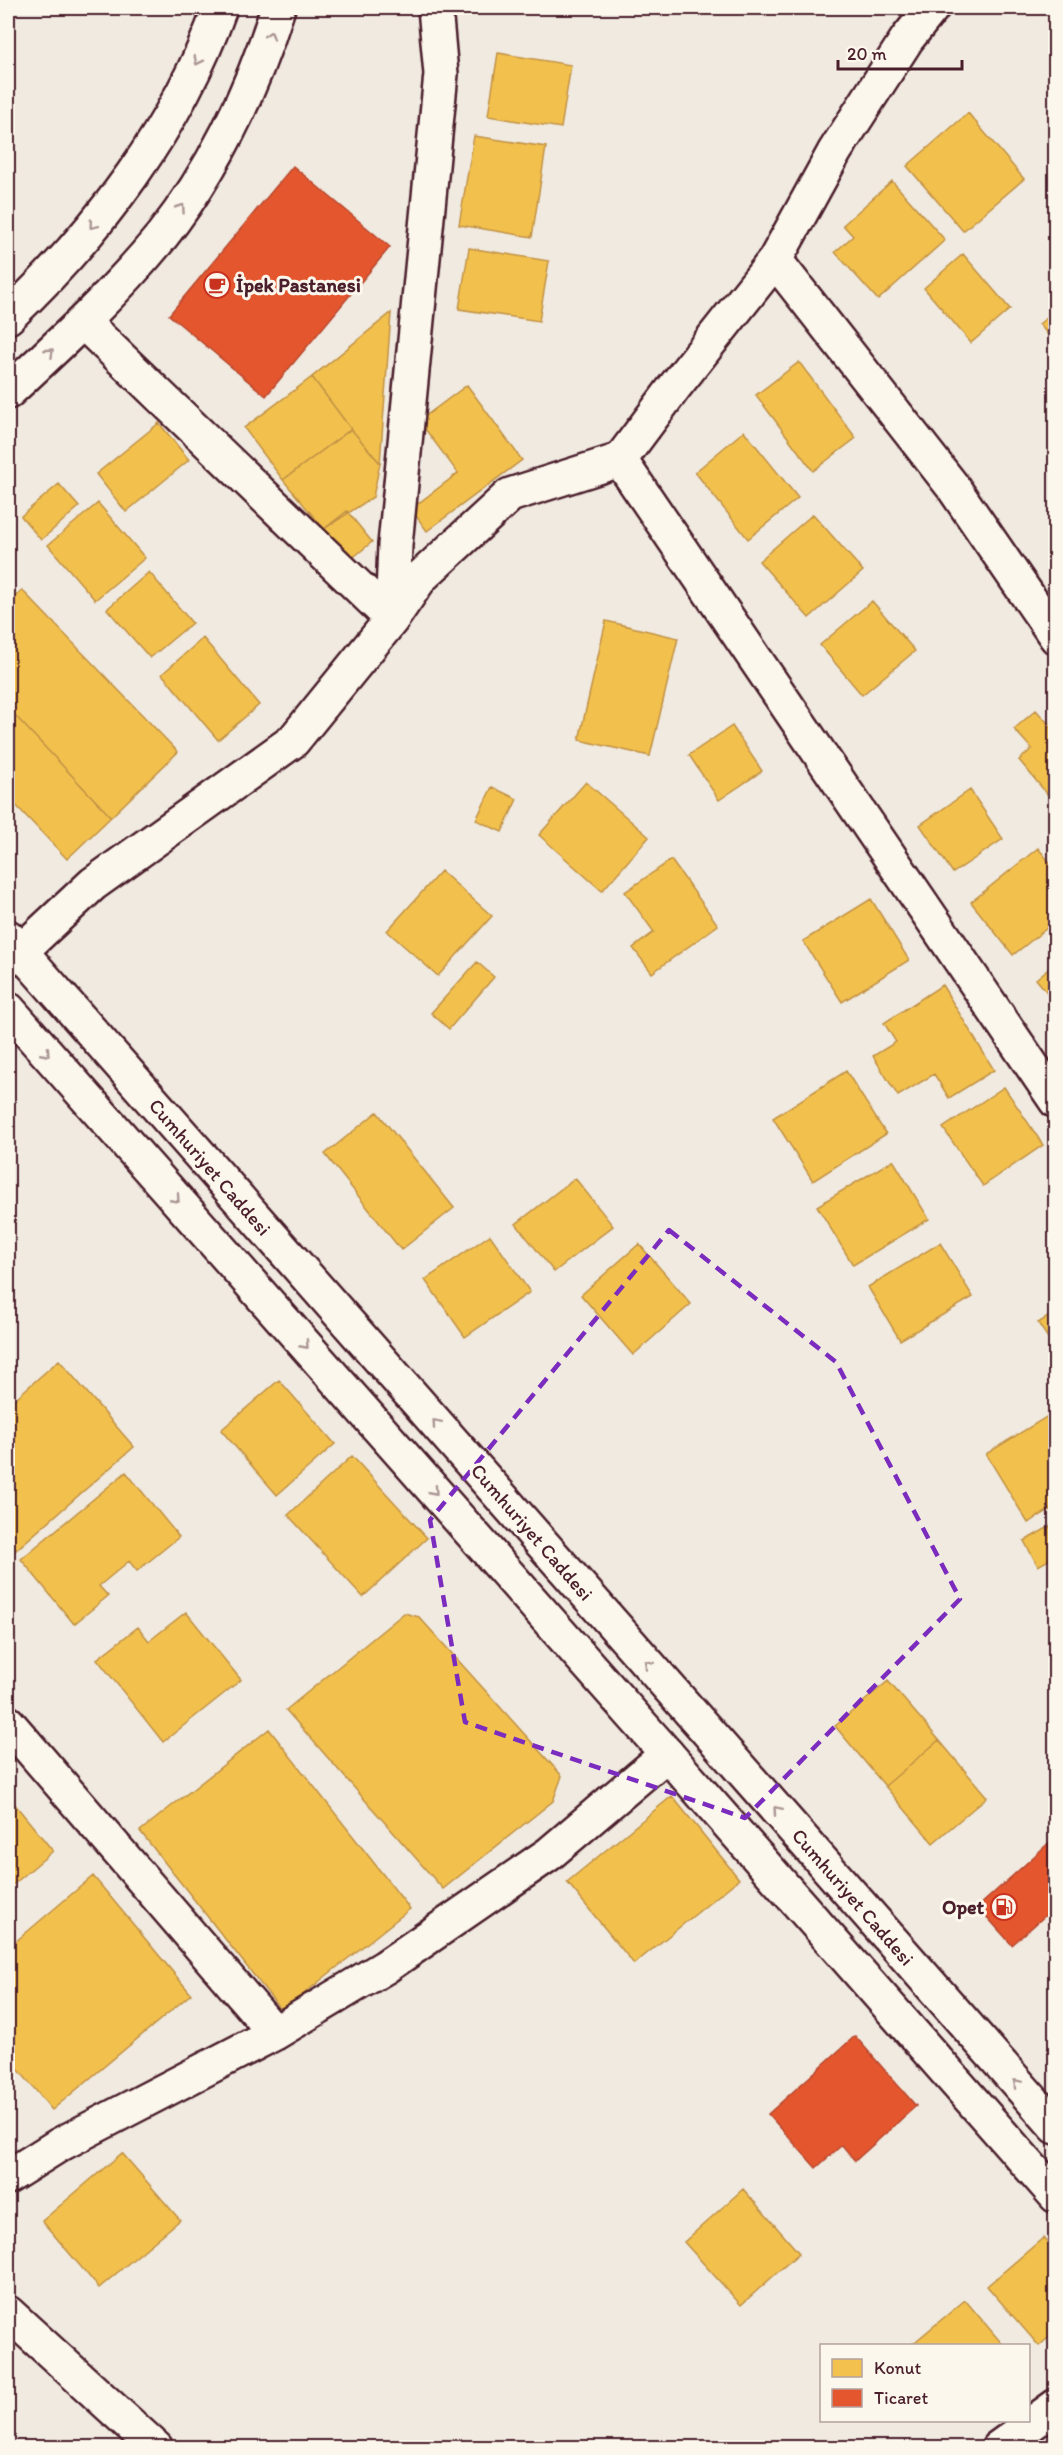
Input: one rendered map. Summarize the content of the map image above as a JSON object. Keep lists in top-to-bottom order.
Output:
{
  "streets": {
    "street": ["Cumhuriyet Caddesi"]
  },
  "places": {
    "cafe": ["İpek Pastanesi"],
    "fuel station": ["Opet"]
  },
  "legend": ["Konut", "Ticaret"],
  "scale_bar": "20 m"
}
